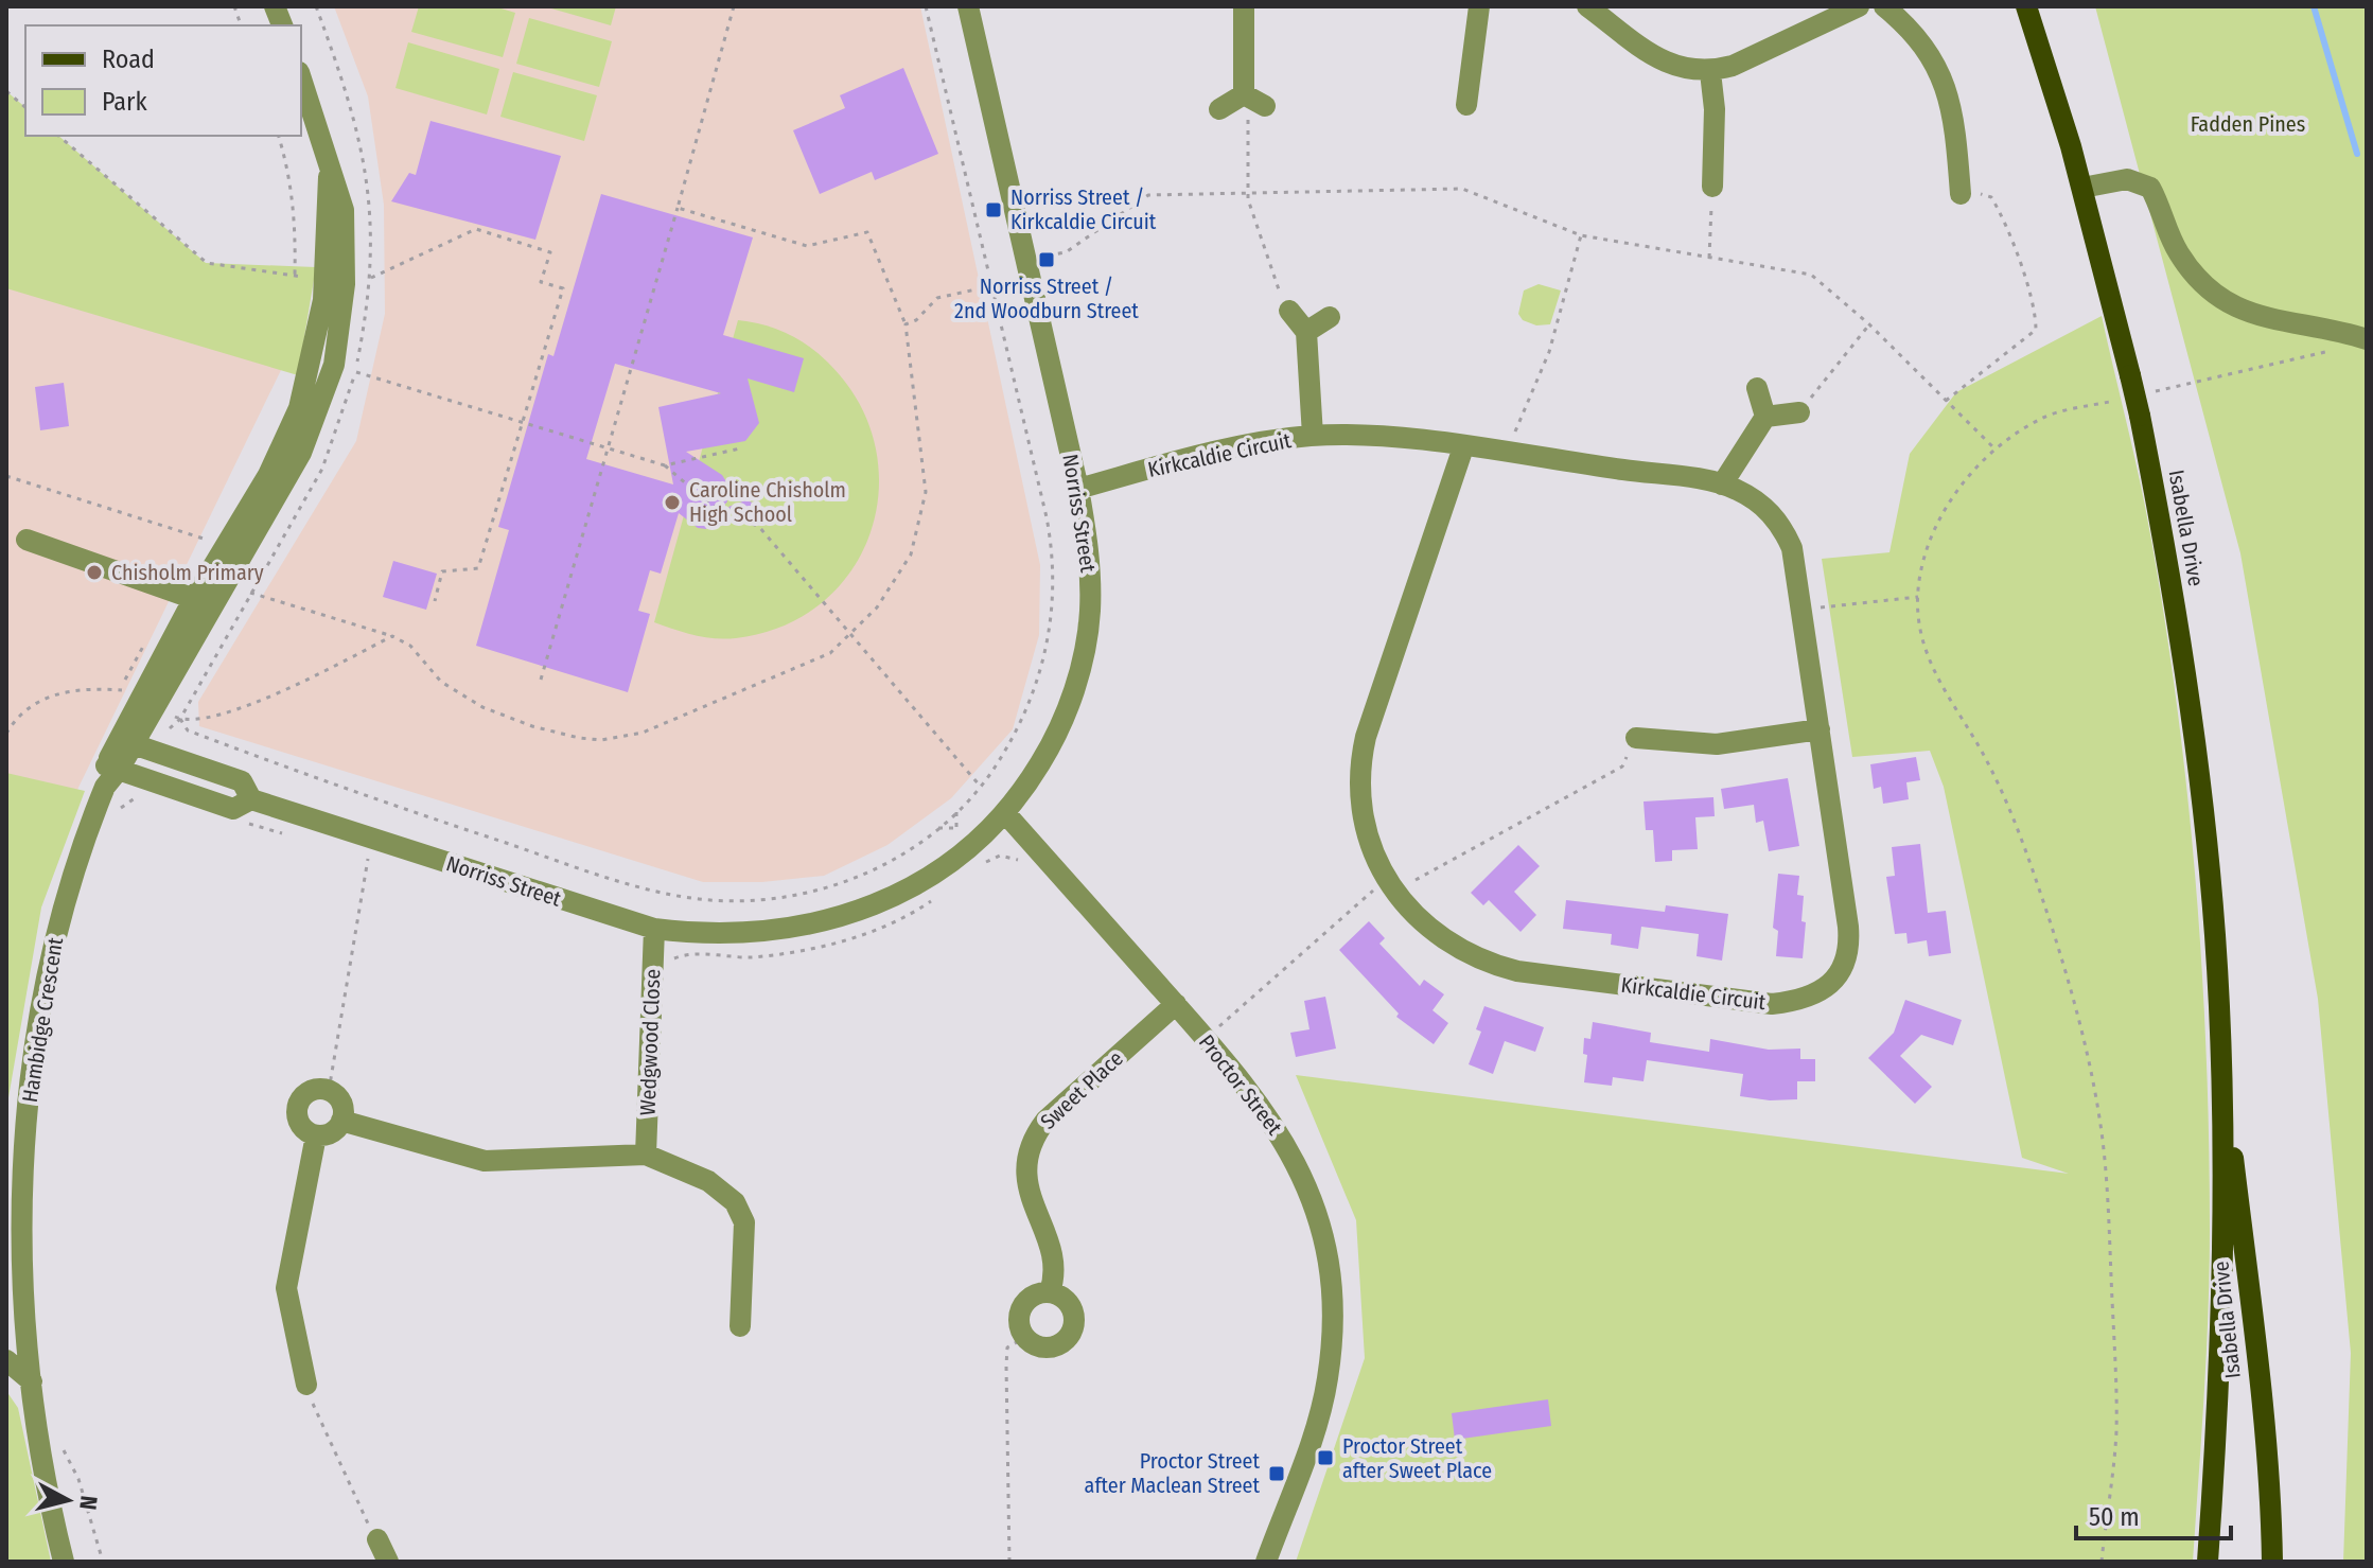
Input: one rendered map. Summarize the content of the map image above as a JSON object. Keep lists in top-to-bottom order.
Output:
{
  "streets": {
    "main road": ["Isabella Drive"],
    "street": [
      "Kirkcaldie Circuit",
      "Norriss Street",
      "Hambidge Crescent",
      "Wedgwood Close",
      "Proctor Street",
      "Sweet Place"
    ]
  },
  "crossings": [
    ["Kirkcaldie Circuit", "Norriss Street"],
    ["Norriss Street", "Hambidge Crescent"],
    ["Norriss Street", "Wedgwood Close"],
    ["Norriss Street", "Proctor Street"],
    ["Proctor Street", "Sweet Place"]
  ],
  "parks": ["Fadden Pines"],
  "places": {
    "transit": [
      "Norriss Street / Kirkcaldie Circuit",
      "Norriss Street / 2nd Woodburn Street",
      "Proctor Street after Sweet Place",
      "Proctor Street after Maclean Street"
    ],
    "other": ["Caroline Chisholm High School", "Chisholm Primary"]
  },
  "legend": ["Road", "Park"],
  "scale_bar": "50 m",
  "north": "right"
}
